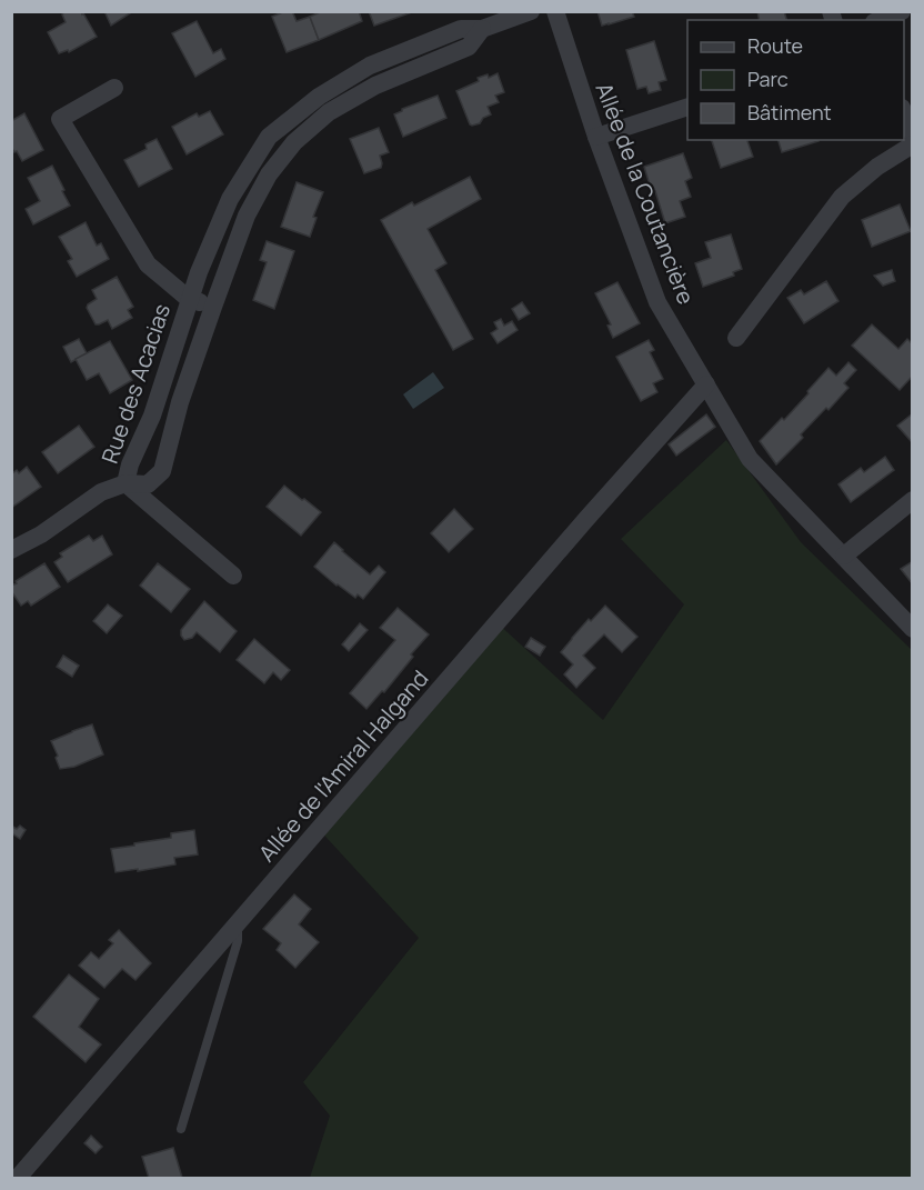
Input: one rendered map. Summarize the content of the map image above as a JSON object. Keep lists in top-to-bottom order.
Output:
{
  "streets": {
    "street": ["Allée de la Coutancière", "Rue des Acacias", "Allée de l'Amiral Halgand"]
  },
  "crossings": [
    ["Allée de la Coutancière", "Allée de l'Amiral Halgand"]
  ],
  "legend": ["Route", "Parc", "Bâtiment"]
}
